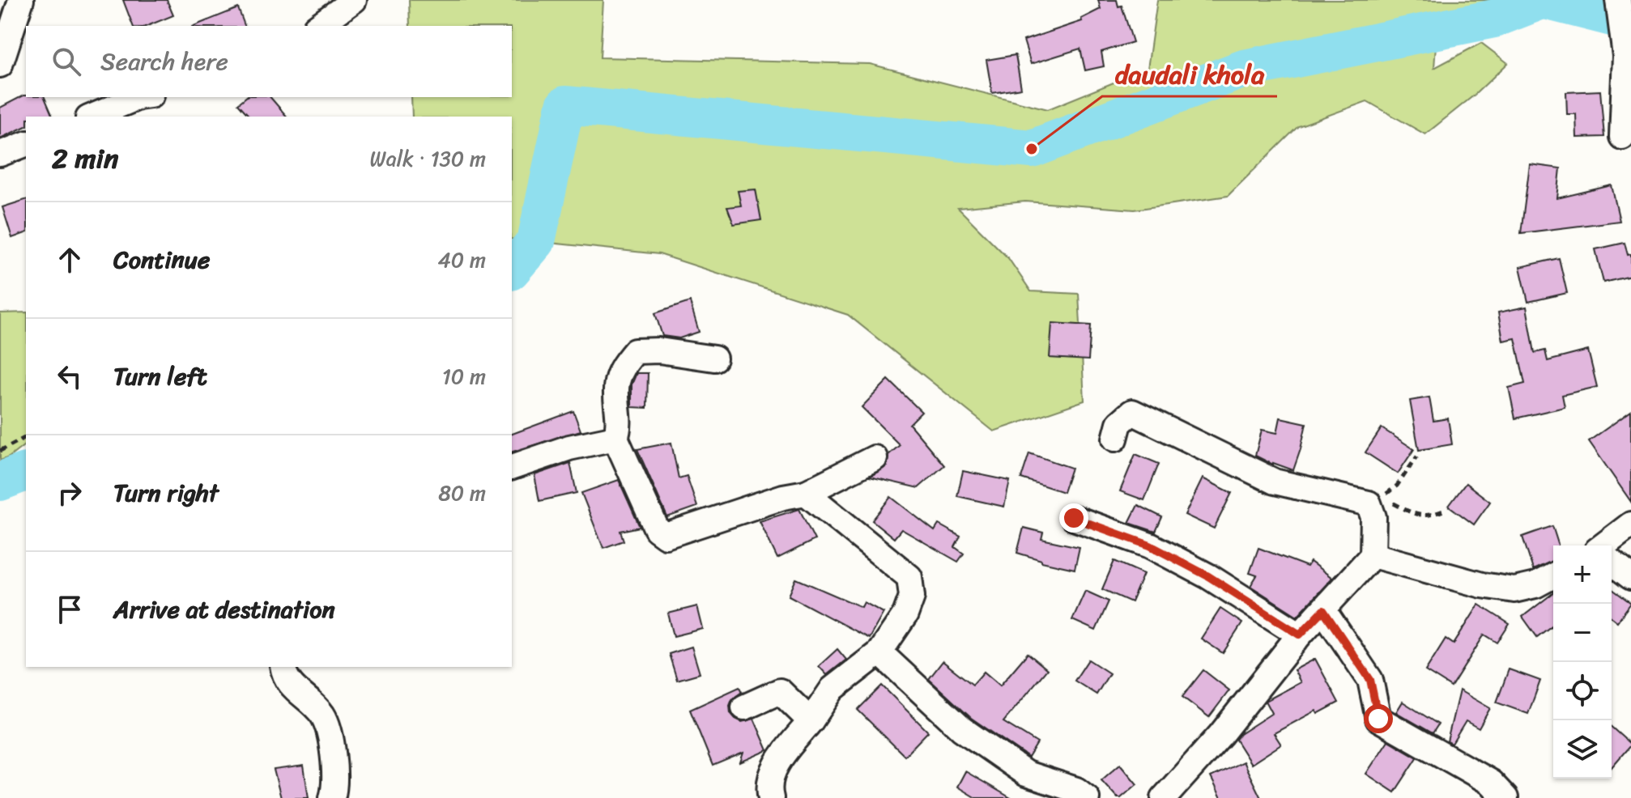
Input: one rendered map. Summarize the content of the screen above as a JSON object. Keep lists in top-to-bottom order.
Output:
{
  "places": ["daudali khola"],
  "page": {
    "search": "Search here",
    "heading": ["2 min", "Walk · 130 m"],
    "list": [
      ["Continue", "40 m"],
      ["Turn left", "10 m"],
      ["Turn right", "80 m"],
      "Arrive at destination"
    ],
    "map_buttons": ["+", "−"]
  }
}
